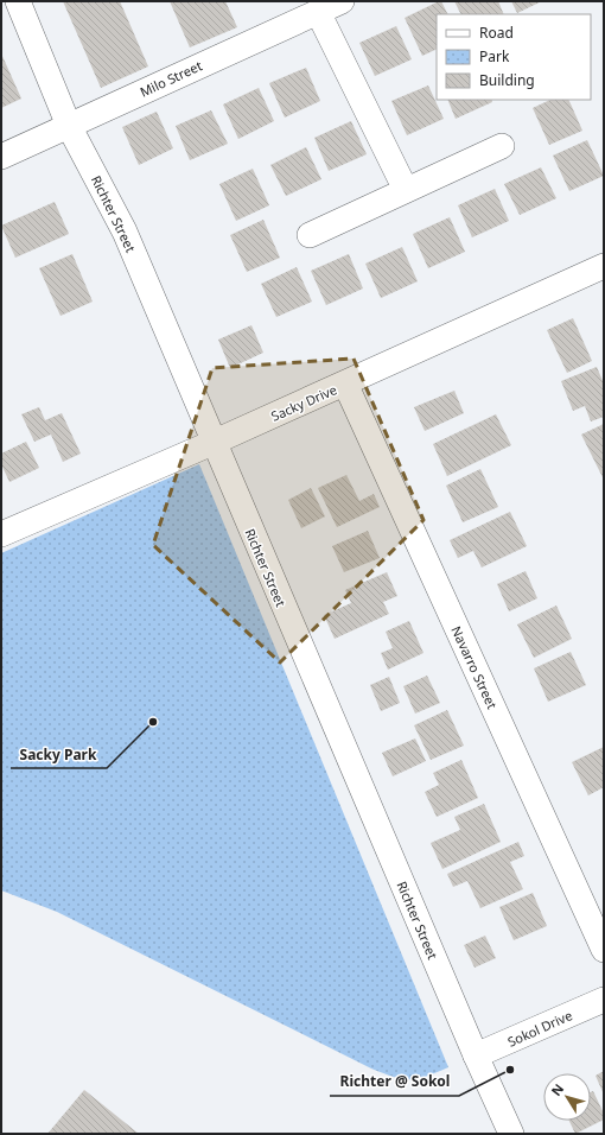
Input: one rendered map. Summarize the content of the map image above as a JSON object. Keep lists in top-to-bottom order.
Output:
{
  "streets": {
    "street": [
      "Milo Street",
      "Richter Street",
      "Sacky Drive",
      "Navarro Street",
      "Sokol Drive"
    ]
  },
  "crossings": [
    ["Milo Street", "Richter Street"],
    ["Richter Street", "Sacky Drive"],
    ["Richter Street", "Sokol Drive"],
    ["Sacky Drive", "Navarro Street"]
  ],
  "places": ["Sacky Park", "Richter @ Sokol"],
  "legend": ["Road", "Park", "Building"],
  "north": "top left"
}
